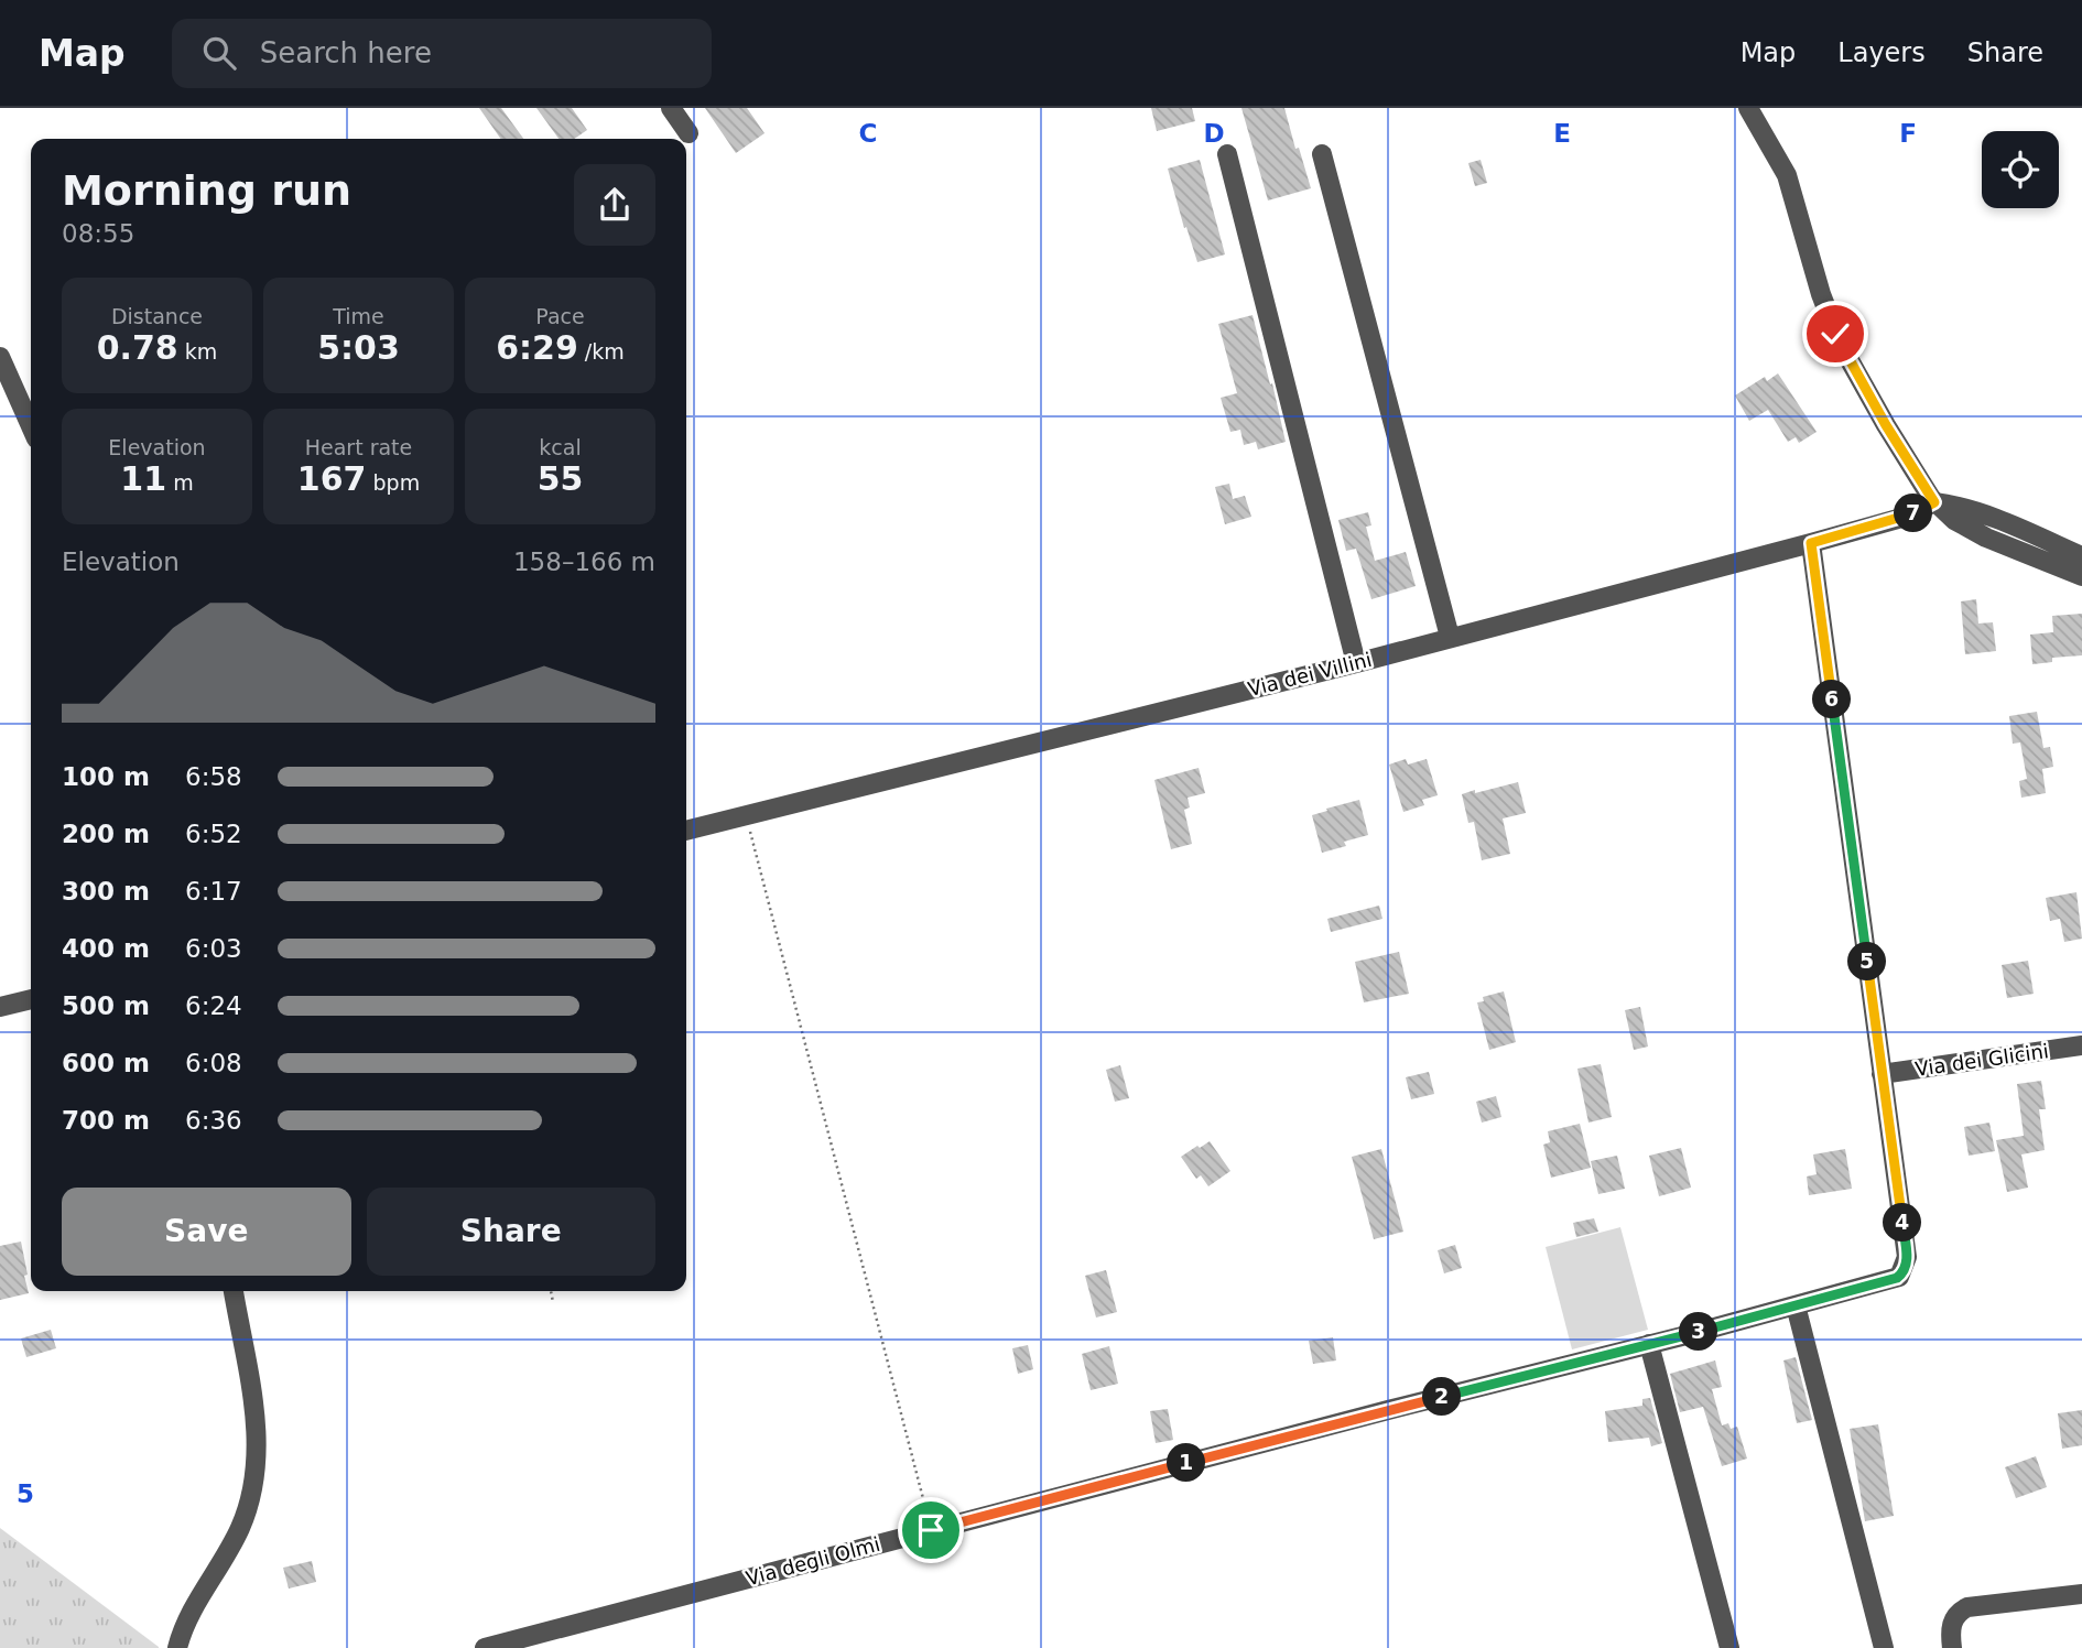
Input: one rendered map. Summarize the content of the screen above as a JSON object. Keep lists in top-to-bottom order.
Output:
{
  "streets": {
    "street": ["Via dei Villini", "Via dei Glicini", "Via degli Olmi"]
  },
  "crossings": [
    ["Via dei Villini", "Via degli Olmi"],
    ["Via dei Glicini", "Via degli Olmi"]
  ],
  "page": {
    "header": "Map",
    "search": "Search here",
    "nav": ["Map", "Layers", "Share"],
    "heading": ["Morning run", "08:55"],
    "stats": [
      ["Distance", "0.78 km"],
      ["Time", "5:03"],
      ["Pace", "6:29 /km"],
      ["Elevation", "11 m"],
      ["Heart rate", "167 bpm"],
      ["kcal", "55"]
    ],
    "pins": [
      "7",
      "6",
      "5",
      "4",
      "3",
      "2",
      "1"
    ],
    "chart": ["Elevation", "158–166 m"],
    "list": [
      {
        "name": "100 m",
        "note": "6:58"
      },
      {
        "name": "200 m",
        "note": "6:52"
      },
      {
        "name": "300 m",
        "note": "6:17"
      },
      {
        "name": "400 m",
        "note": "6:03"
      },
      {
        "name": "500 m",
        "note": "6:24"
      },
      {
        "name": "600 m",
        "note": "6:08"
      },
      {
        "name": "700 m",
        "note": "6:36"
      }
    ],
    "buttons": ["Save", "Share"]
  },
  "grid": {
    "columns": [
      "C",
      "D",
      "E",
      "F"
    ],
    "rows": ["5"]
  }
}
